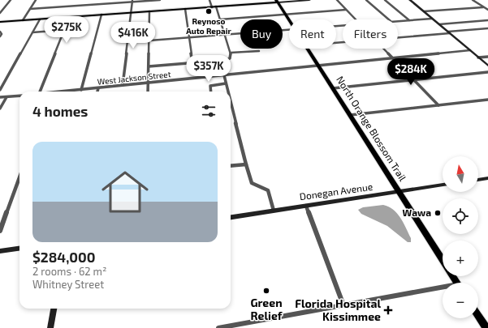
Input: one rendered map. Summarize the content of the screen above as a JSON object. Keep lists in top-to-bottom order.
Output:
{
  "streets": {
    "main road": ["North Orange Blossom Trail"],
    "street": ["West Jackson Street", "Donegan Avenue"]
  },
  "crossings": [
    ["West Jackson Street", "North Orange Blossom Trail"],
    ["North Orange Blossom Trail", "Donegan Avenue"]
  ],
  "places": {
    "other": ["Reynoso Auto Repair", "Wawa", "Green Relief"],
    "health": ["Florida Hospital Kissimmee"]
  },
  "north": "top",
  "page": {
    "price": [
      "$275K",
      "$416K",
      "$357K",
      "$284K"
    ],
    "chip": ["Buy", "Rent", "Filters"],
    "heading": "4 homes",
    "list": [
      {
        "name": "$284,000",
        "note": "2 rooms · 62 m² · Whitney Street"
      }
    ],
    "map_buttons": ["+", "−"]
  }
}
